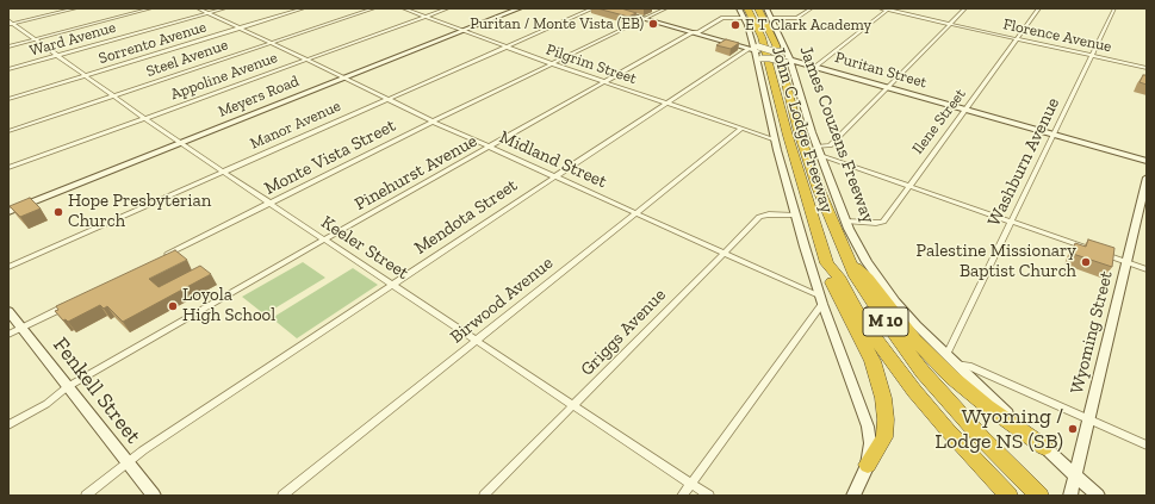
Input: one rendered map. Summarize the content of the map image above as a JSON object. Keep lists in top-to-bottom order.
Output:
{
  "streets": {
    "highway": ["John C Lodge Freeway", "M 10"],
    "street": [
      "Florence Avenue",
      "Ward Avenue",
      "Sorrento Avenue",
      "Steel Avenue",
      "Pilgrim Street",
      "Puritan Street",
      "Appoline Avenue",
      "Meyers Road",
      "Ilene Street",
      "Manor Avenue",
      "James Couzens Freeway",
      "Monte Vista Street",
      "Midland Street",
      "Washburn Avenue",
      "Pinehurst Avenue",
      "Mendota Street",
      "Keeler Street",
      "Birwood Avenue",
      "Griggs Avenue",
      "Wyoming Street",
      "Fenkell Street"
    ]
  },
  "crossings": [
    ["Florence Avenue", "Ilene Street"],
    ["Florence Avenue", "Washburn Avenue"],
    ["Ward Avenue", "Midland Street"],
    ["Ward Avenue", "Keeler Street"],
    ["Sorrento Avenue", "Midland Street"],
    ["Sorrento Avenue", "Keeler Street"],
    ["Steel Avenue", "Midland Street"],
    ["Steel Avenue", "Keeler Street"],
    ["Pilgrim Street", "Appoline Avenue"],
    ["Pilgrim Street", "Meyers Road"],
    ["Pilgrim Street", "Manor Avenue"],
    ["Pilgrim Street", "Monte Vista Street"],
    ["Pilgrim Street", "Pinehurst Avenue"],
    ["Pilgrim Street", "Mendota Street"],
    ["Pilgrim Street", "Birwood Avenue"],
    ["Puritan Street", "Ilene Street"],
    ["Puritan Street", "James Couzens Freeway"],
    ["Puritan Street", "Washburn Avenue"],
    ["Appoline Avenue", "Midland Street"],
    ["Appoline Avenue", "Keeler Street"],
    ["Meyers Road", "Midland Street"],
    ["Meyers Road", "Keeler Street"],
    ["Ilene Street", "James Couzens Freeway"],
    ["Manor Avenue", "Midland Street"],
    ["Manor Avenue", "Keeler Street"],
    ["John C Lodge Freeway", "James Couzens Freeway"],
    ["John C Lodge Freeway", "Pinehurst Avenue"],
    ["James Couzens Freeway", "Washburn Avenue"],
    ["James Couzens Freeway", "Pinehurst Avenue"],
    ["James Couzens Freeway", "Mendota Street"],
    ["James Couzens Freeway", "Wyoming Street"],
    ["Monte Vista Street", "Midland Street"],
    ["Monte Vista Street", "Keeler Street"],
    ["Midland Street", "Pinehurst Avenue"],
    ["Midland Street", "Mendota Street"],
    ["Midland Street", "Birwood Avenue"],
    ["Midland Street", "Griggs Avenue"],
    ["Pinehurst Avenue", "Keeler Street"],
    ["Pinehurst Avenue", "Fenkell Street"],
    ["Mendota Street", "Keeler Street"],
    ["Mendota Street", "Fenkell Street"],
    ["Keeler Street", "Birwood Avenue"],
    ["Keeler Street", "Griggs Avenue"]
  ],
  "places": [
    "Puritan / Monte Vista (EB)",
    "E T Clark Academy",
    "Hope Presbyterian Church",
    "Palestine Missionary Baptist Church",
    "Loyola High School",
    "Wyoming / Lodge NS (SB)"
  ]
}
